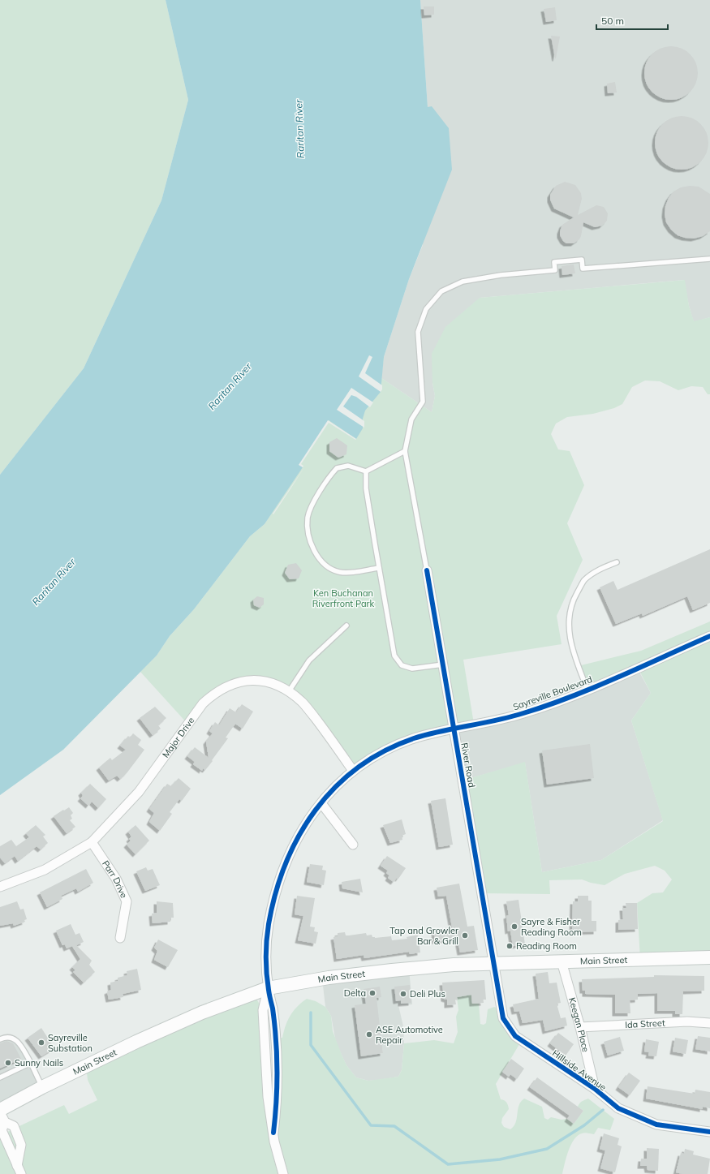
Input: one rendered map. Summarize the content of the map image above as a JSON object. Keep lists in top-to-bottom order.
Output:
{
  "streets": {
    "main road": ["Main Street"],
    "street": [
      "Sayreville Boulevard",
      "Major Drive",
      "River Road",
      "Parr Drive",
      "Ida Street",
      "Keegan Place",
      "Hillside Avenue"
    ]
  },
  "crossings": [
    ["Sayreville Boulevard", "Major Drive"],
    ["Sayreville Boulevard", "River Road"],
    ["Sayreville Boulevard", "Main Street"],
    ["Major Drive", "Parr Drive"],
    ["River Road", "Main Street"],
    ["River Road", "Hillside Avenue"],
    ["Main Street", "Keegan Place"],
    ["Main Street", "Hillside Avenue"],
    ["Ida Street", "Keegan Place"],
    ["Keegan Place", "Hillside Avenue"]
  ],
  "water": ["Raritan River"],
  "parks": ["Ken Buchanan Riverfront Park"],
  "places": [
    "Sayre & Fisher Reading Room",
    "Tap and Growler Bar & Grill",
    "Reading Room",
    "Delta",
    "Deli Plus",
    "ASE Automotive Repair",
    "Sayreville Substation",
    "Sunny Nails"
  ],
  "scale_bar": "50 m"
}
